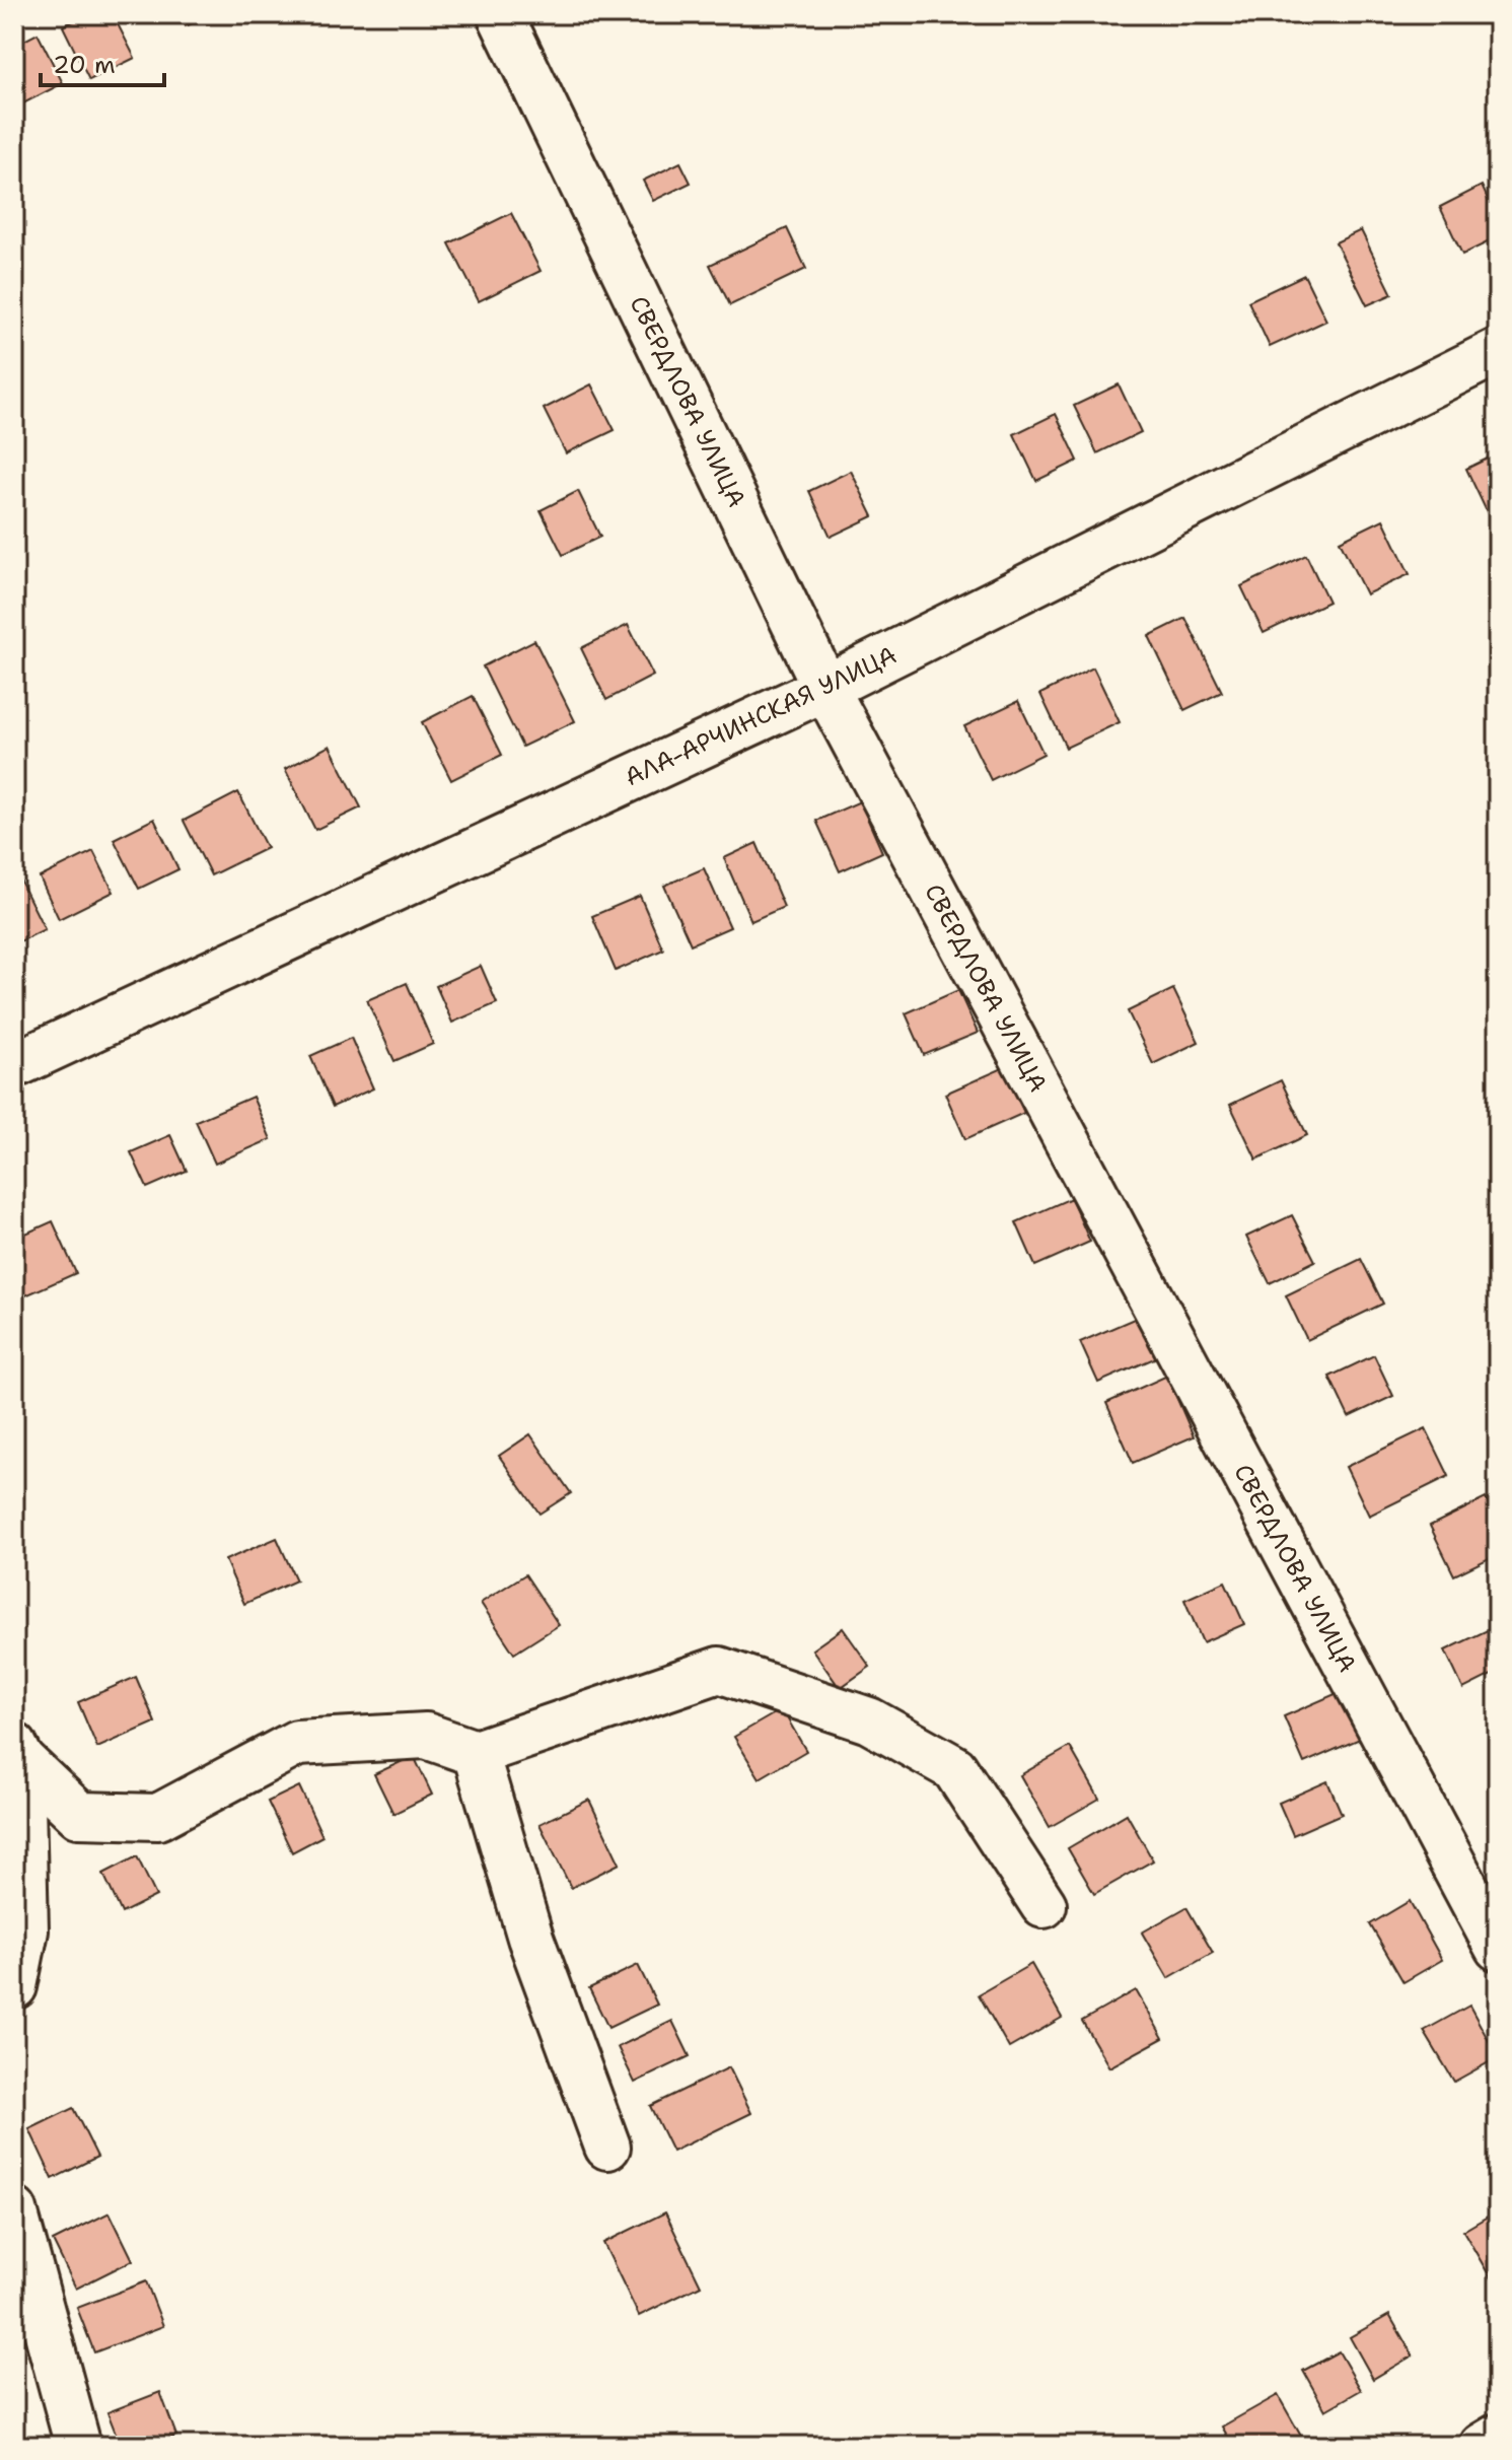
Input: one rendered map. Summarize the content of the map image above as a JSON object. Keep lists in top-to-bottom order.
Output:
{
  "streets": {
    "street": ["СВЕРДЛОВА УЛИЦА", "АЛА-АРЧИНСКАЯ УЛИЦА"]
  },
  "crossings": [
    ["СВЕРДЛОВА УЛИЦА", "АЛА-АРЧИНСКАЯ УЛИЦА"]
  ],
  "scale_bar": "20 m"
}
